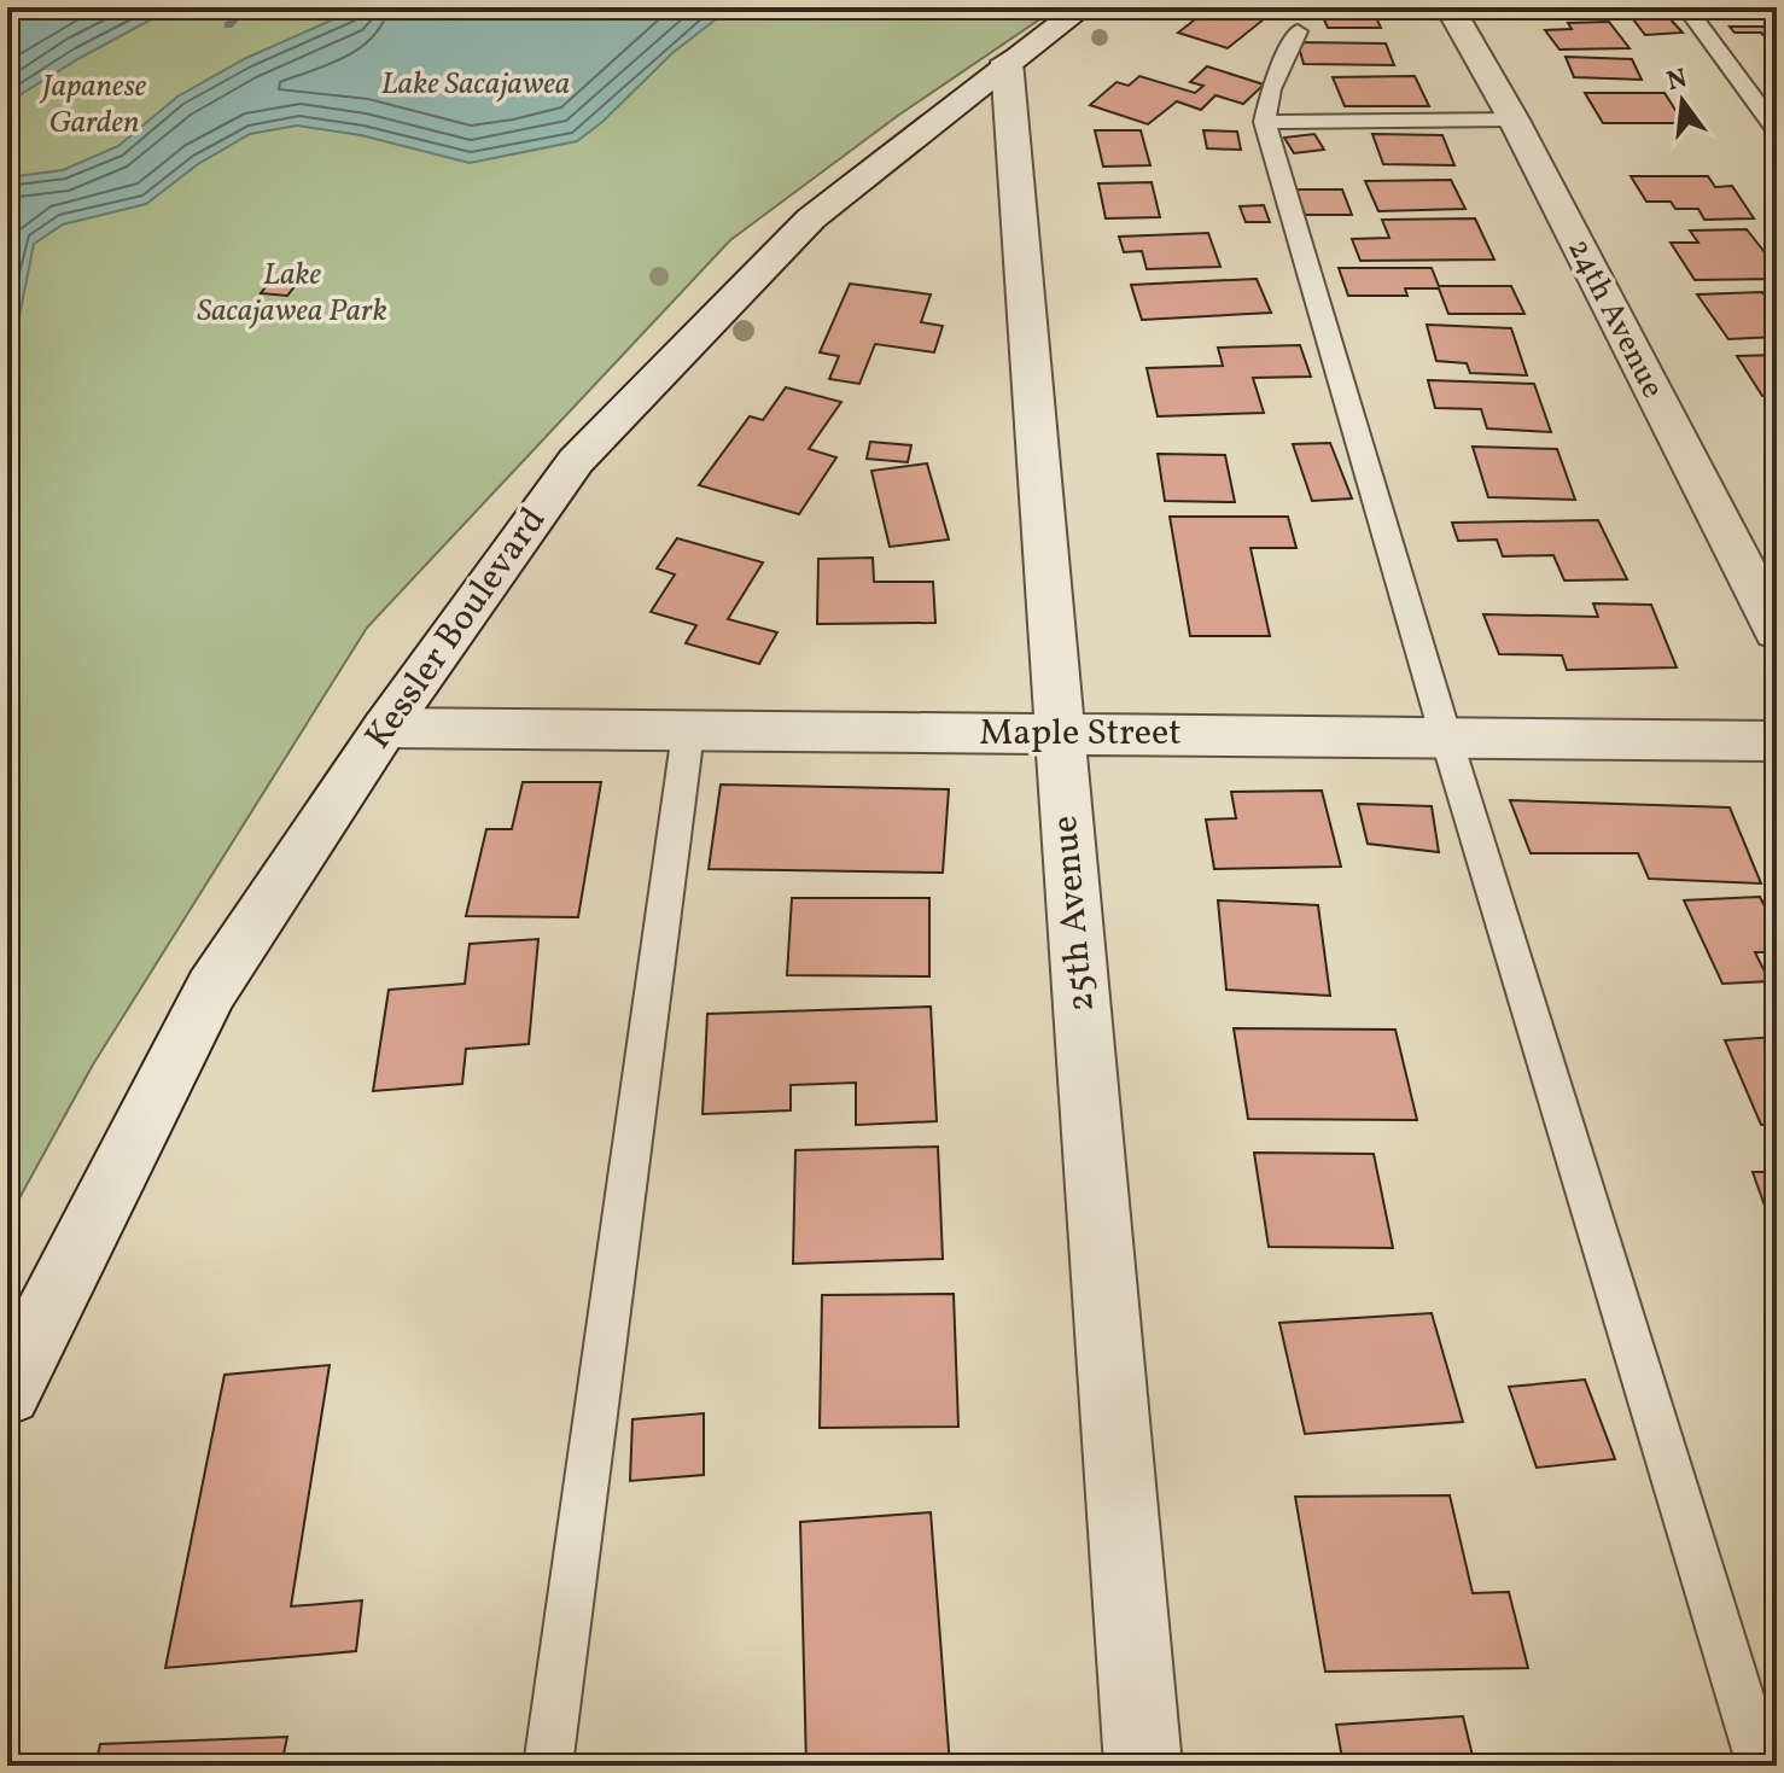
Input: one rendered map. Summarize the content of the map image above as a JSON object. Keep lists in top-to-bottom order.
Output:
{
  "streets": {
    "street": [
      "24th Avenue",
      "Kessler Boulevard",
      "Maple Street",
      "25th Avenue"
    ]
  },
  "crossings": [
    ["Kessler Boulevard", "Maple Street"],
    ["Kessler Boulevard", "25th Avenue"],
    ["Maple Street", "25th Avenue"]
  ],
  "water": ["Lake Sacajawea"],
  "parks": ["Japanese Garden", "Lake Sacajawea Park"],
  "north": "top"
}
